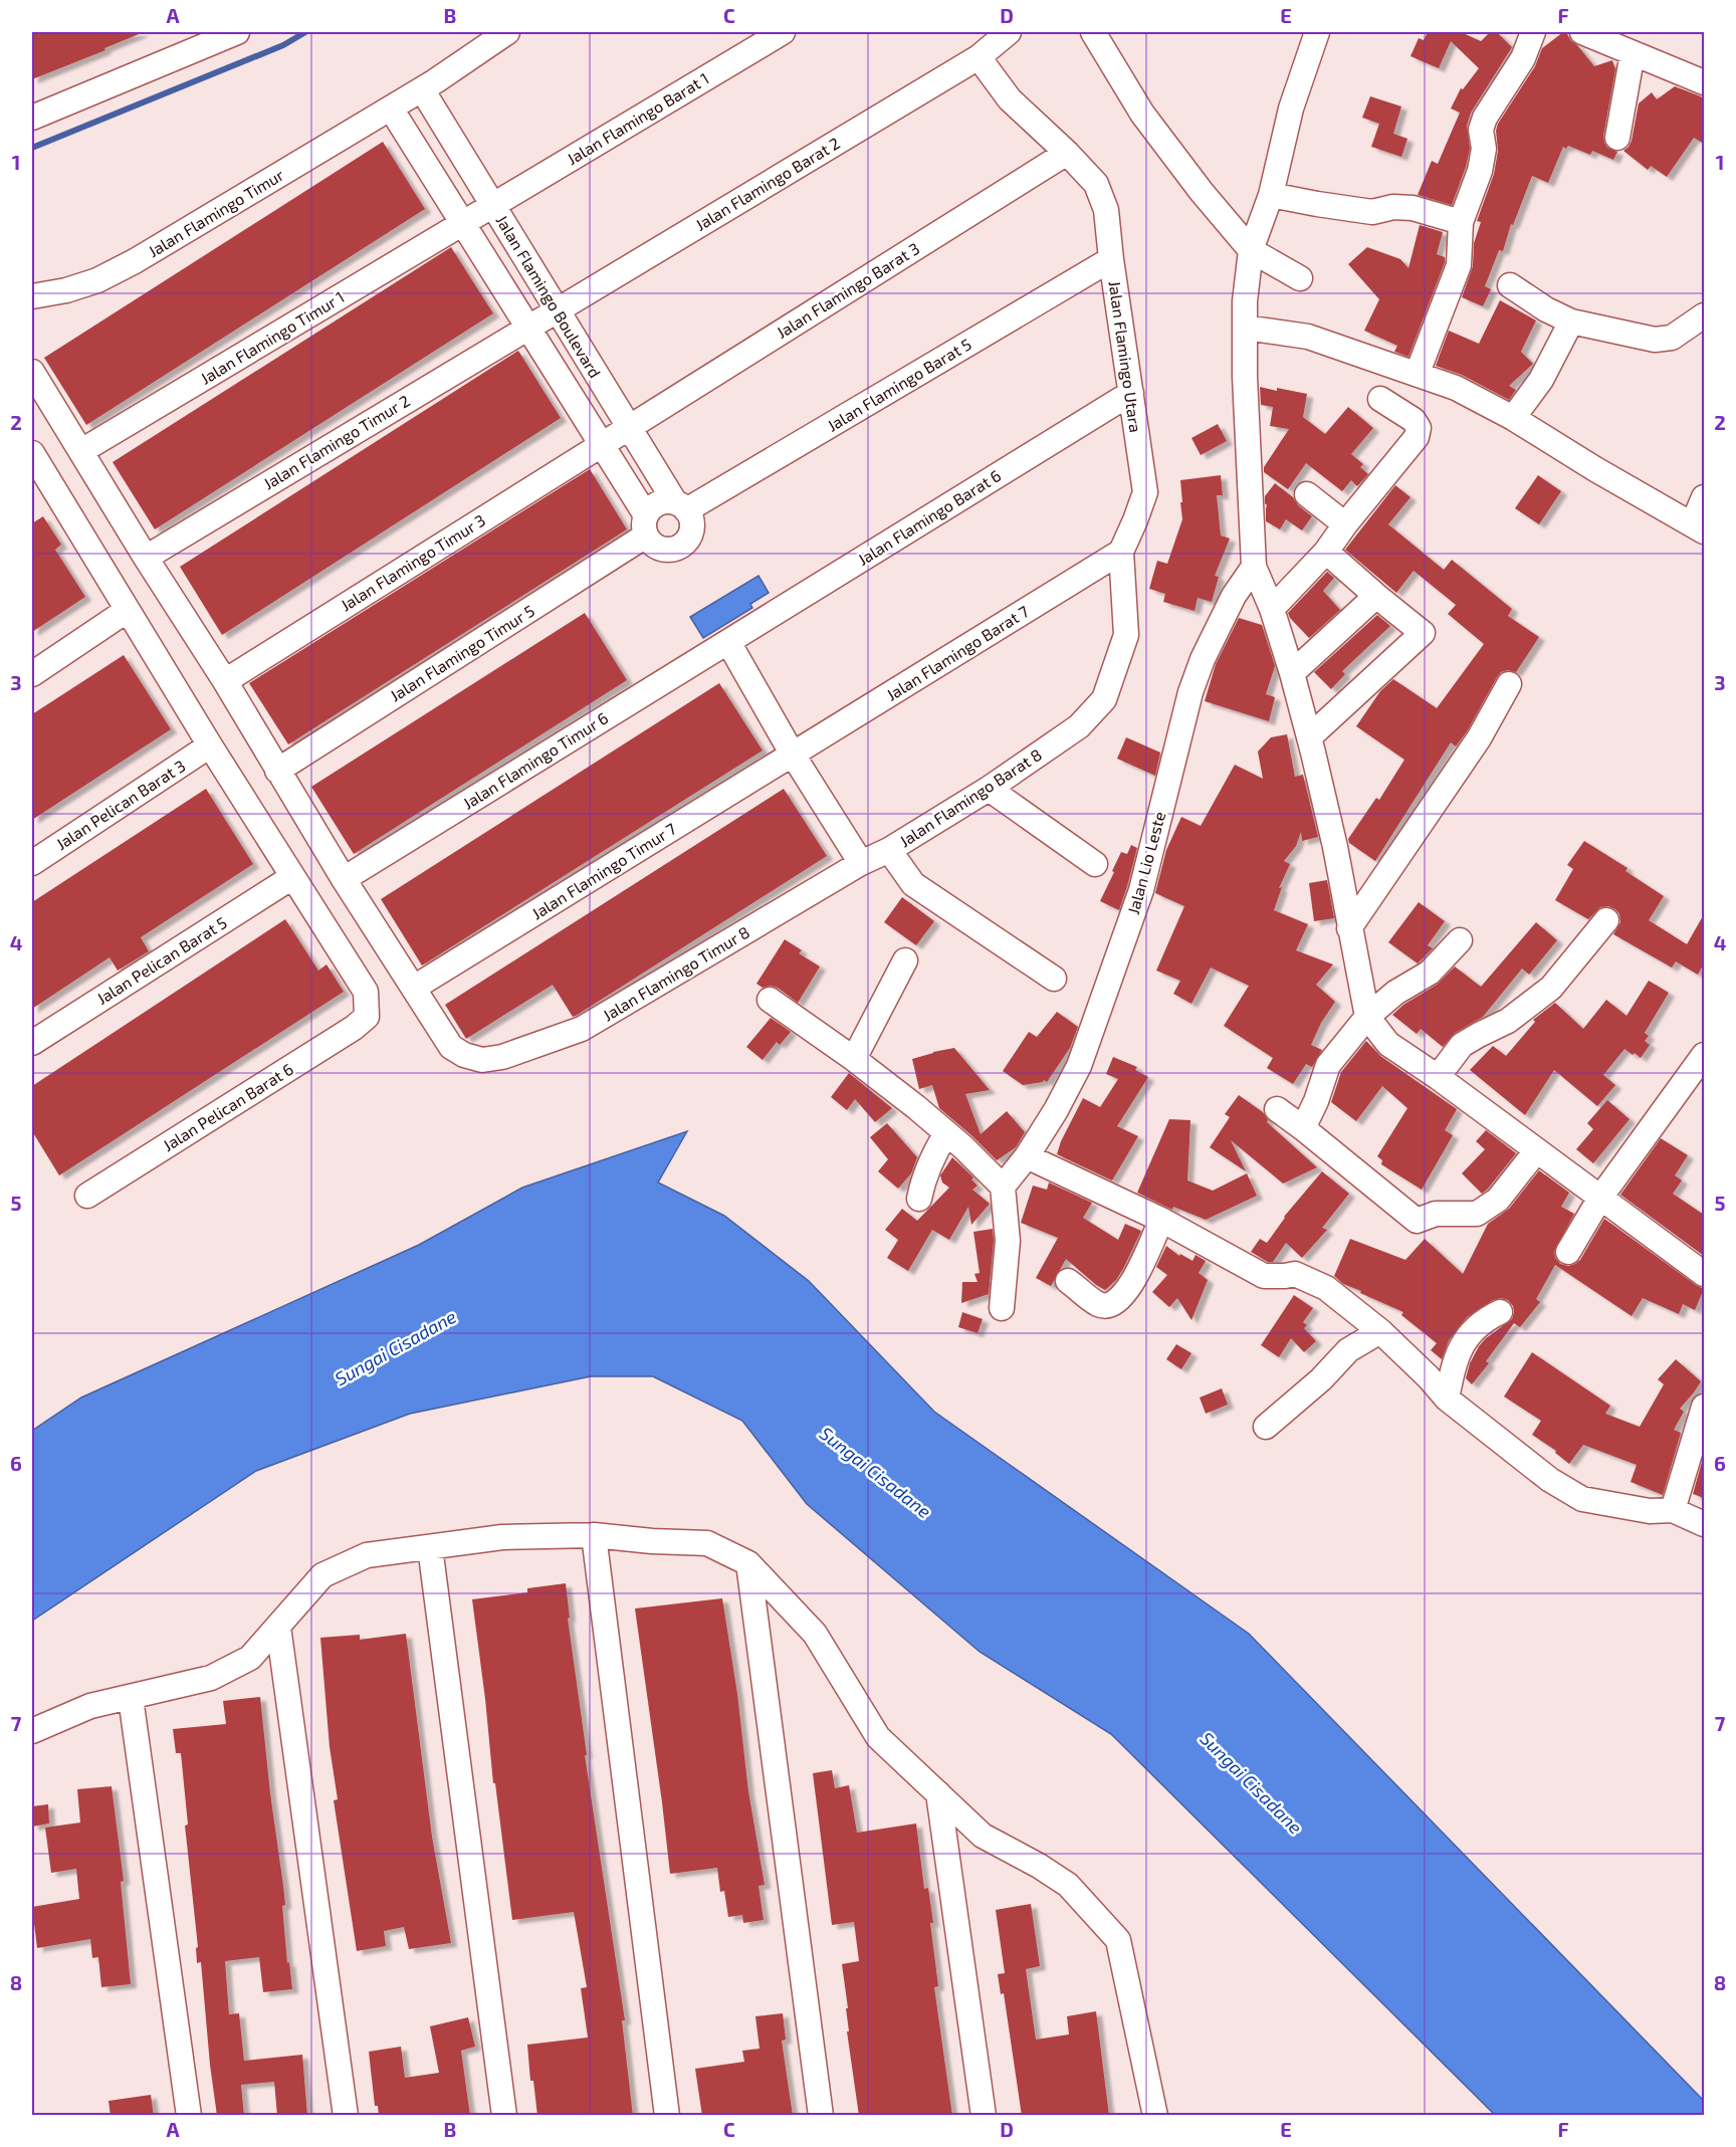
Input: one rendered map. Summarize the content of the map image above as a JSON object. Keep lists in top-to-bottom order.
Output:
{
  "streets": {
    "street": [
      "Jalan Flamingo Barat 1",
      "Jalan Flamingo Barat 2",
      "Jalan Flamingo Timur",
      "Jalan Flamingo Barat 3",
      "Jalan Flamingo Boulevard",
      "Jalan Flamingo Timur 1",
      "Jalan Flamingo Utara",
      "Jalan Flamingo Barat 5",
      "Jalan Flamingo Timur 2",
      "Jalan Flamingo Barat 6",
      "Jalan Flamingo Timur 3",
      "Jalan Flamingo Timur 5",
      "Jalan Flamingo Barat 7",
      "Jalan Flamingo Timur 6",
      "Jalan Flamingo Barat 8",
      "Jalan Pelican Barat 3",
      "Jalan Lio Leste",
      "Jalan Flamingo Timur 7",
      "Jalan Pelican Barat 5",
      "Jalan Flamingo Timur 8",
      "Jalan Pelican Barat 6"
    ]
  },
  "crossings": [
    ["Jalan Flamingo Barat 1", "Jalan Flamingo Boulevard"],
    ["Jalan Flamingo Barat 1", "Jalan Flamingo Timur 1"],
    ["Jalan Flamingo Barat 2", "Jalan Flamingo Boulevard"],
    ["Jalan Flamingo Barat 2", "Jalan Flamingo Utara"],
    ["Jalan Flamingo Barat 2", "Jalan Flamingo Timur 2"],
    ["Jalan Flamingo Timur", "Jalan Flamingo Boulevard"],
    ["Jalan Flamingo Barat 3", "Jalan Flamingo Boulevard"],
    ["Jalan Flamingo Barat 3", "Jalan Flamingo Utara"],
    ["Jalan Flamingo Barat 3", "Jalan Flamingo Timur 3"],
    ["Jalan Flamingo Boulevard", "Jalan Flamingo Timur 1"],
    ["Jalan Flamingo Boulevard", "Jalan Flamingo Barat 5"],
    ["Jalan Flamingo Boulevard", "Jalan Flamingo Timur 2"],
    ["Jalan Flamingo Boulevard", "Jalan Flamingo Timur 3"],
    ["Jalan Flamingo Boulevard", "Jalan Flamingo Timur 5"],
    ["Jalan Flamingo Utara", "Jalan Flamingo Barat 5"],
    ["Jalan Flamingo Utara", "Jalan Flamingo Barat 6"],
    ["Jalan Flamingo Utara", "Jalan Flamingo Barat 7"],
    ["Jalan Flamingo Utara", "Jalan Flamingo Barat 8"],
    ["Jalan Flamingo Barat 5", "Jalan Flamingo Timur 5"],
    ["Jalan Flamingo Barat 6", "Jalan Flamingo Timur 6"],
    ["Jalan Flamingo Barat 7", "Jalan Flamingo Timur 7"],
    ["Jalan Flamingo Barat 8", "Jalan Flamingo Timur 8"],
    ["Jalan Flamingo Timur 7", "Jalan Flamingo Timur 8"],
    ["Jalan Pelican Barat 5", "Jalan Pelican Barat 6"]
  ],
  "water": ["Sungai Cisadane"],
  "grid": {
    "columns": [
      "A",
      "B",
      "C",
      "D",
      "E",
      "F"
    ],
    "rows": [
      "1",
      "2",
      "3",
      "4",
      "5",
      "6",
      "7",
      "8"
    ]
  }
}
